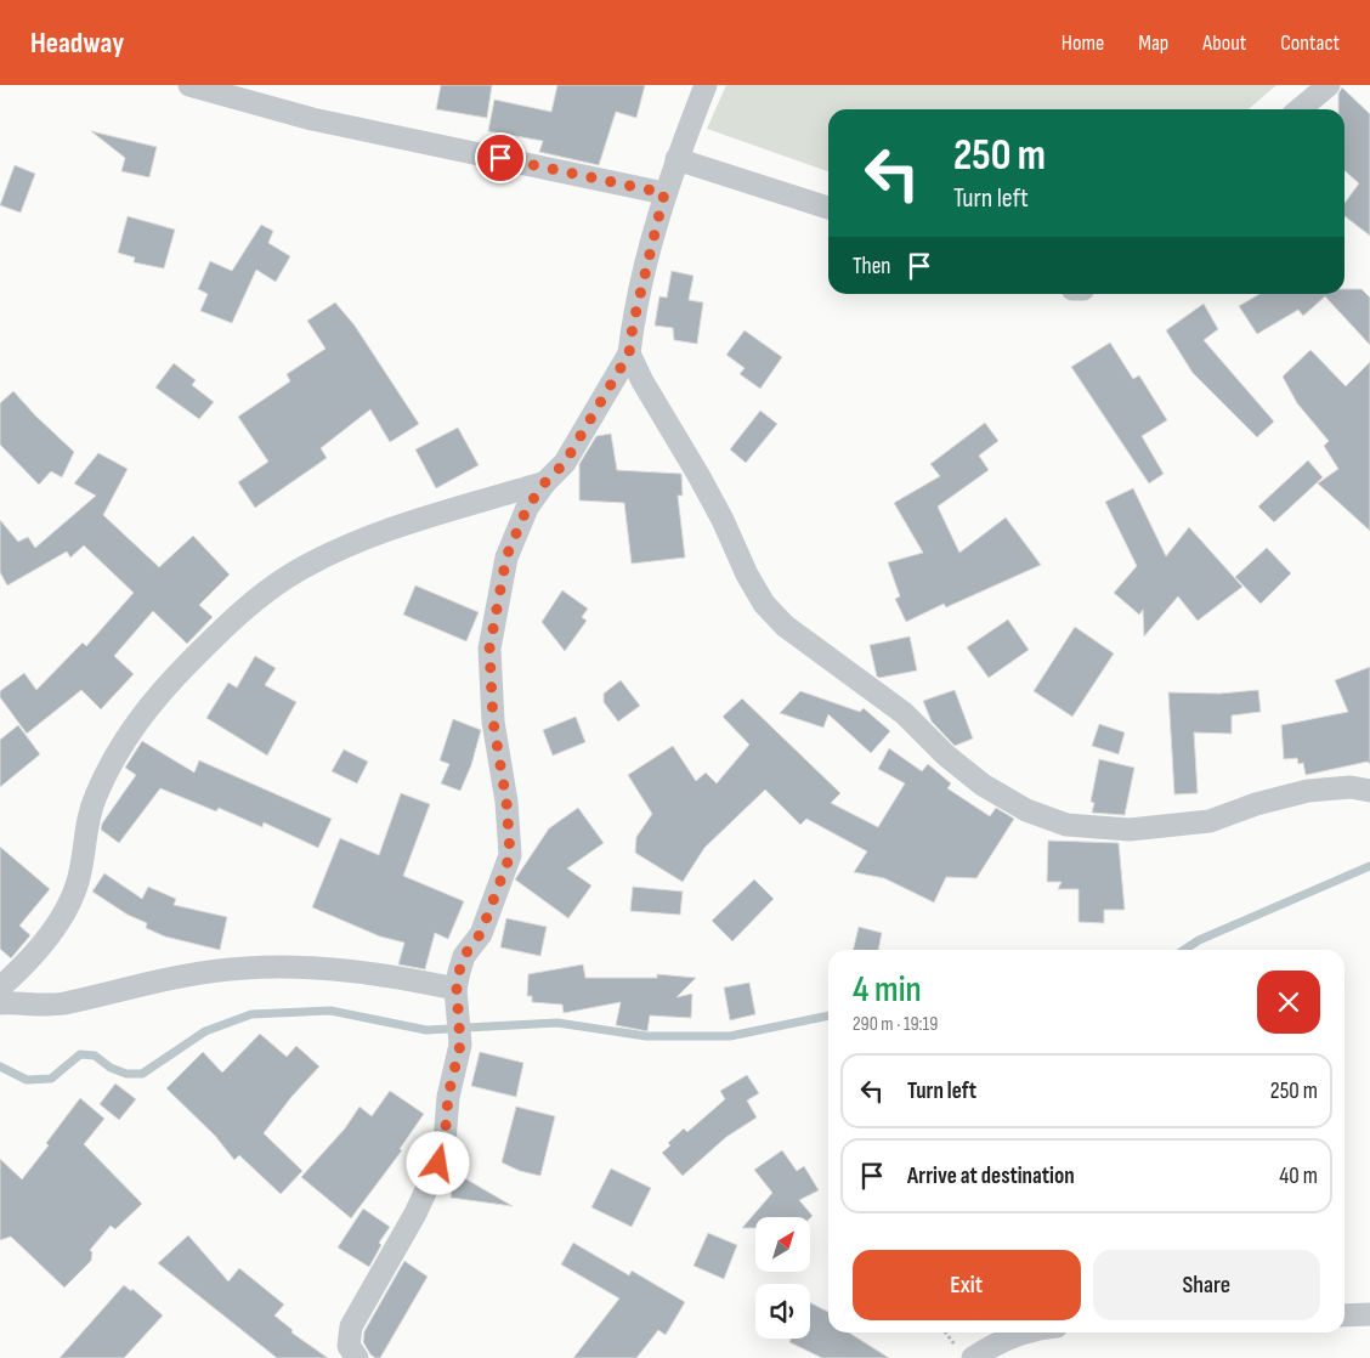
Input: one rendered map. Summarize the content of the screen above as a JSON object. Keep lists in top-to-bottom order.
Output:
{
  "north": "top right",
  "page": {
    "header": "Headway",
    "nav": [
      "Home",
      "Map",
      "About",
      "Contact"
    ],
    "turn": ["250 m", "Turn left"],
    "then": "Then",
    "heading": ["4 min", "290 m · 19:19"],
    "list": [
      {
        "name": "Turn left",
        "value": "250 m"
      },
      {
        "name": "Arrive at destination",
        "value": "40 m"
      }
    ],
    "buttons": ["Exit", "Share"]
  }
}
